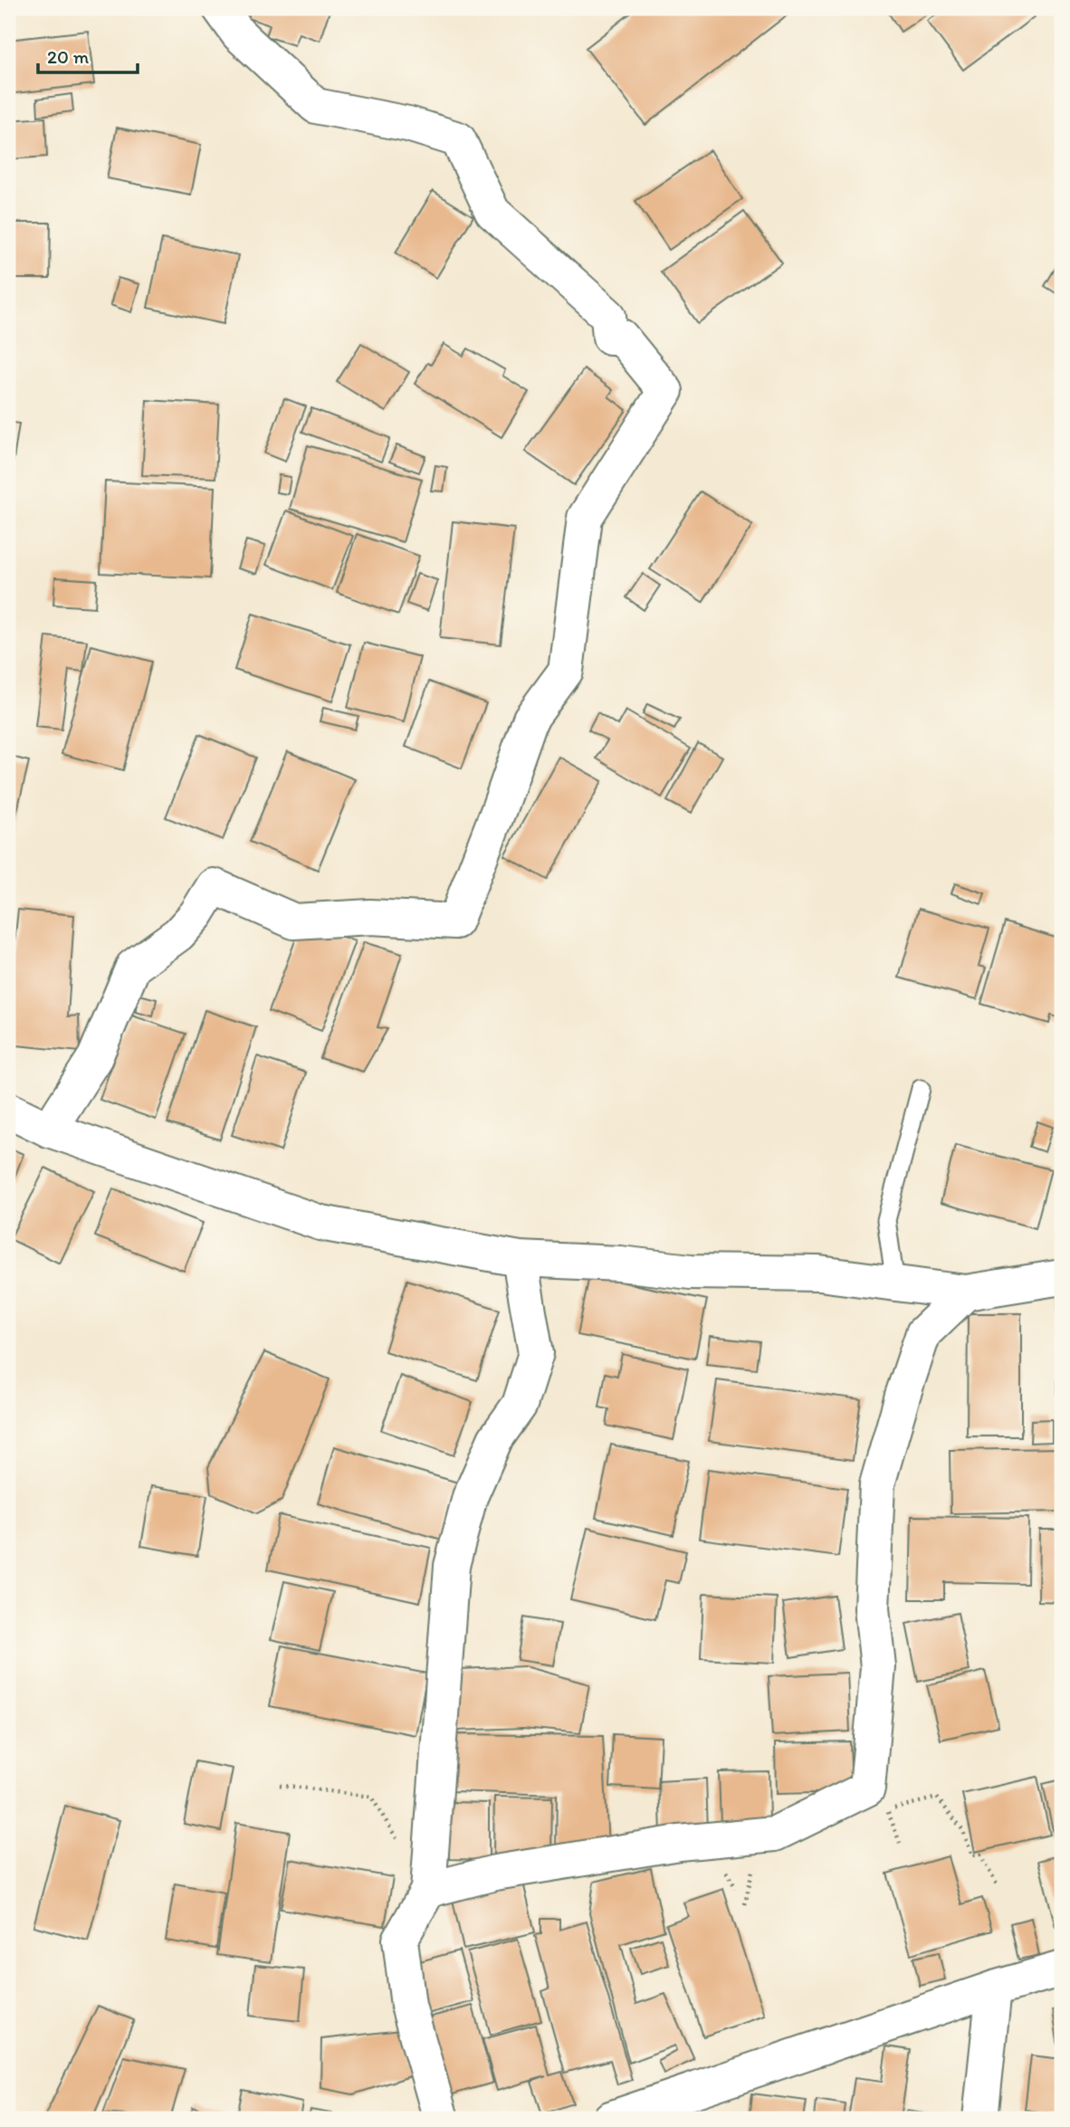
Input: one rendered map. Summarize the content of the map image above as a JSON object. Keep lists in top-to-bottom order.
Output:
{
  "scale_bar": "20 m"
}
